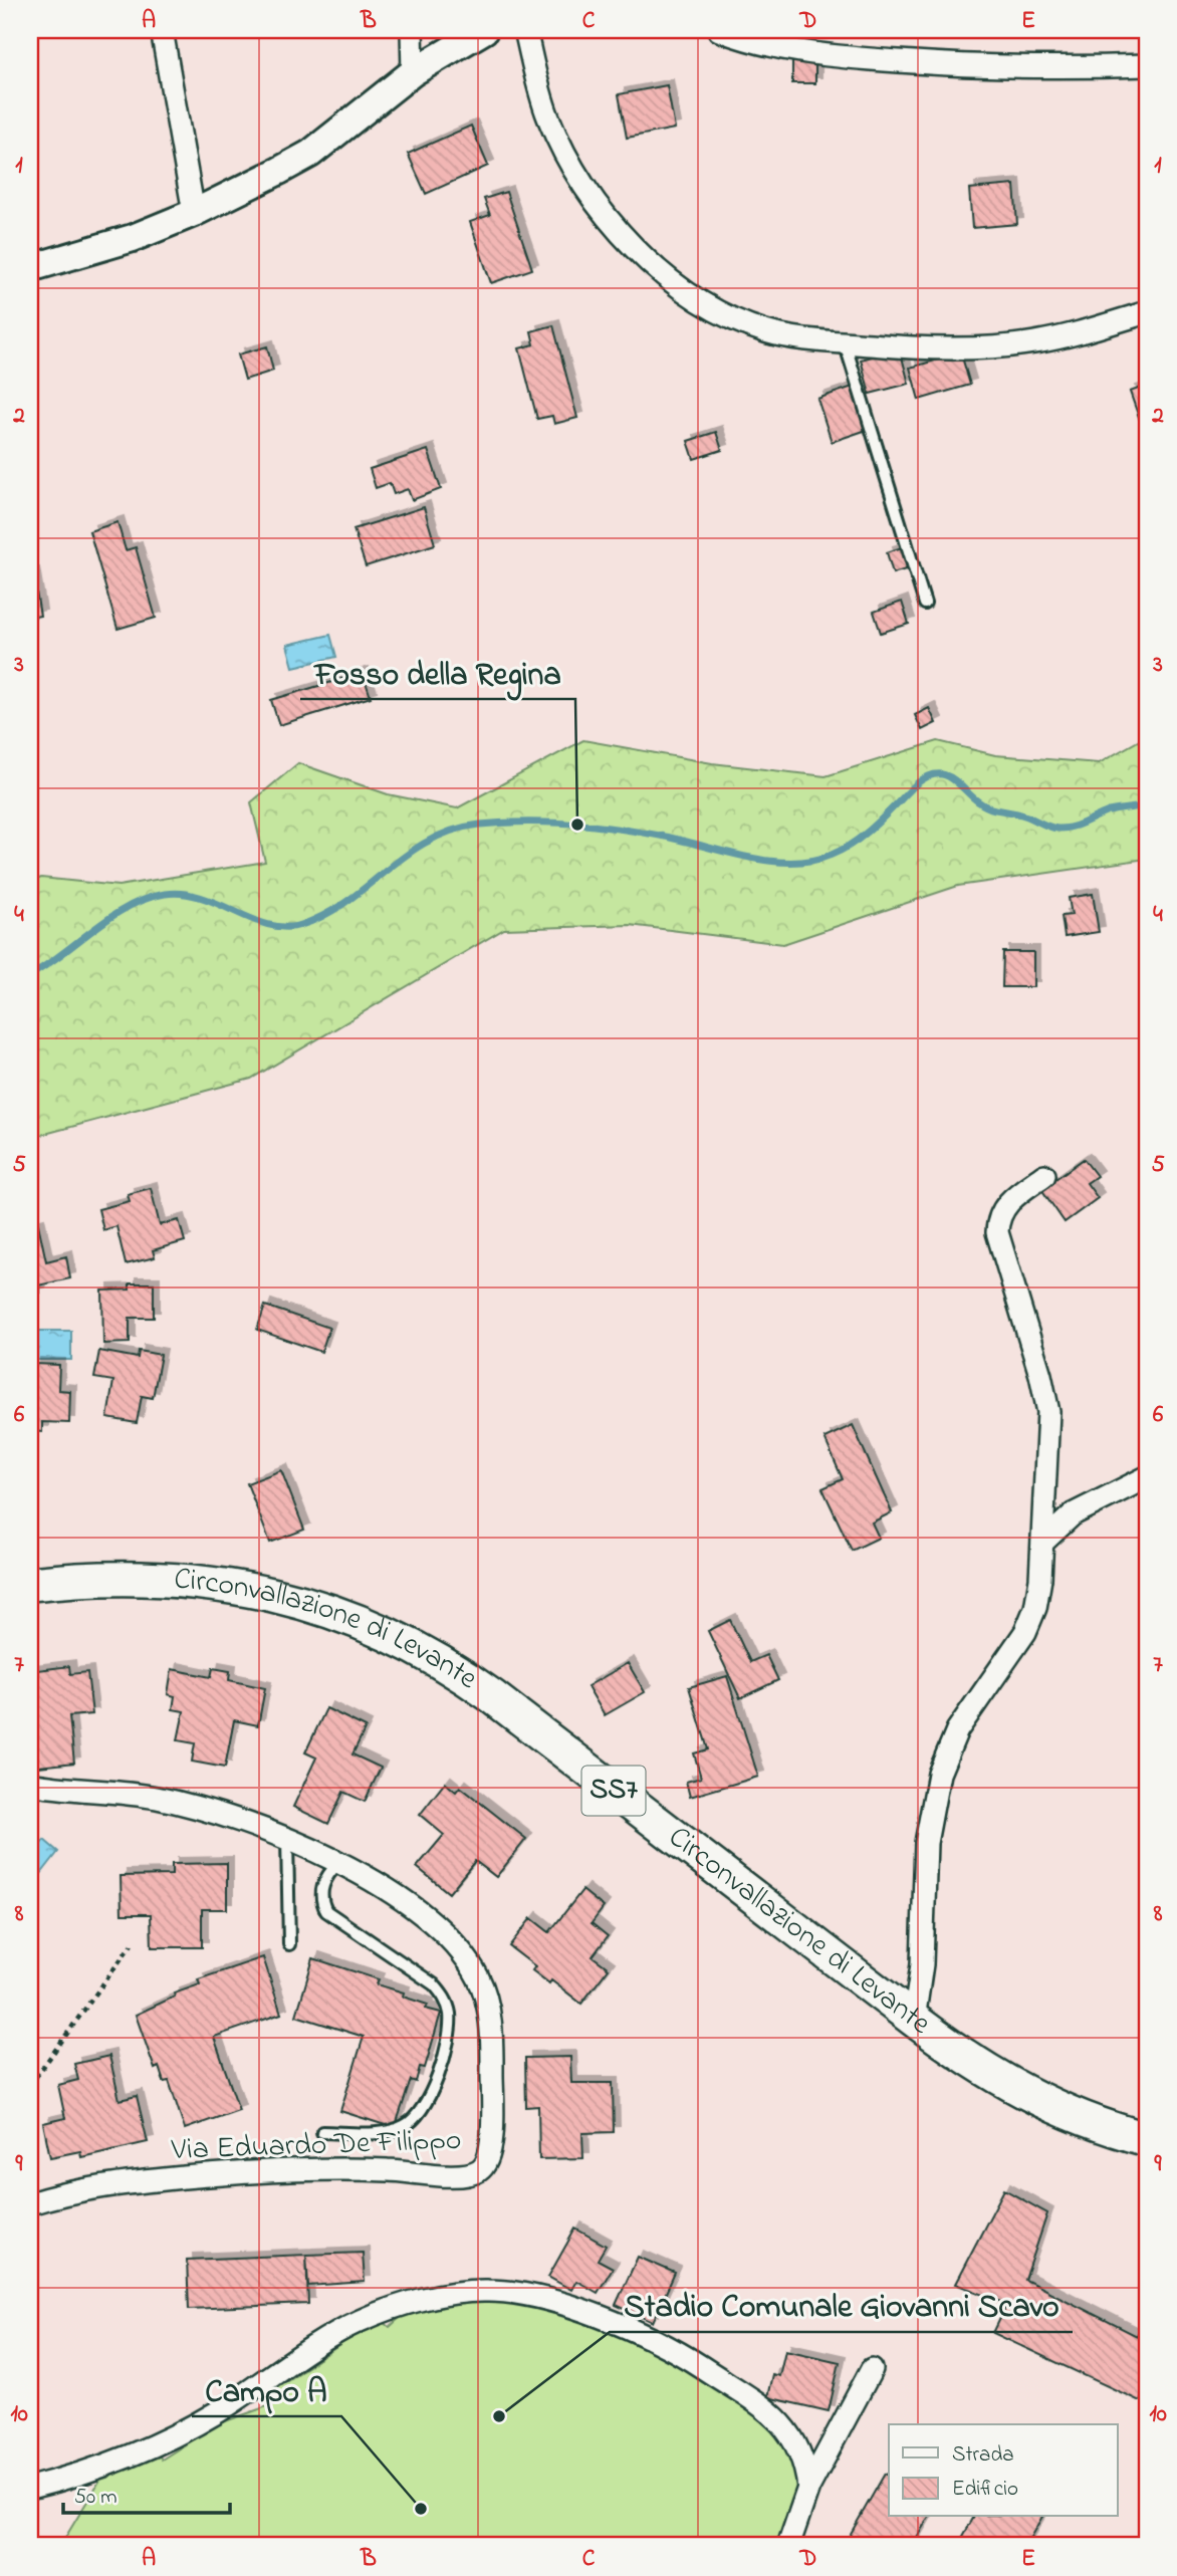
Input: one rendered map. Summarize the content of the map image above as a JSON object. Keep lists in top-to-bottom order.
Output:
{
  "streets": {
    "main road": ["Circonvallazione di Levante", "SS7"],
    "street": ["Via Eduardo De Filippo"]
  },
  "places": ["Fosso della Regina", "Stadio Comunale Giovanni Scavo", "Campo A"],
  "legend": ["Strada", "Edificio"],
  "scale_bar": "50 m",
  "grid": {
    "columns": [
      "A",
      "B",
      "C",
      "D",
      "E"
    ],
    "rows": [
      "1",
      "2",
      "3",
      "4",
      "5",
      "6",
      "7",
      "8",
      "9",
      "10"
    ]
  }
}
